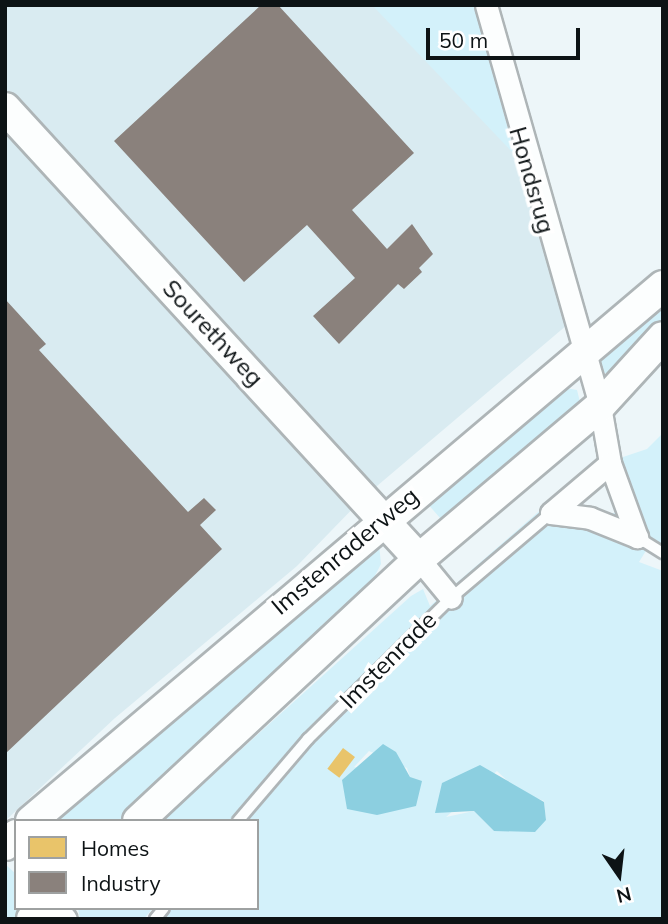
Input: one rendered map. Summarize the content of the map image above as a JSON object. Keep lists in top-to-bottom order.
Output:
{
  "streets": {
    "street": [
      "Hondsrug",
      "Sourethweg",
      "Imstenraderweg",
      "Imstenrade"
    ]
  },
  "crossings": [
    ["Hondsrug", "Imstenraderweg"],
    ["Sourethweg", "Imstenraderweg"]
  ],
  "legend": ["Homes", "Industry"],
  "scale_bar": "50 m",
  "north": "bottom"
}
